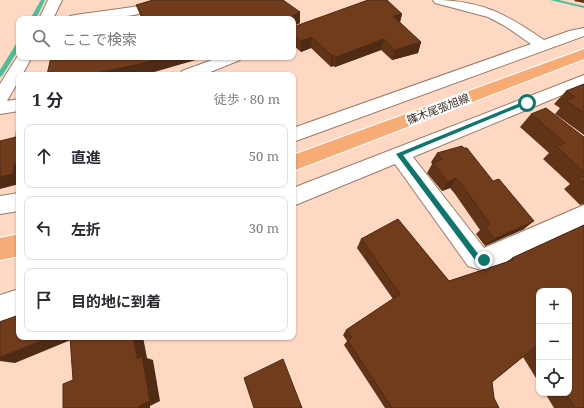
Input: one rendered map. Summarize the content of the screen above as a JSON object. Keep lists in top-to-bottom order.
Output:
{
  "streets": {
    "main road": ["篠木尾張旭線"]
  },
  "page": {
    "search": "ここで検索",
    "heading": ["1 分", "徒歩 · 80 m"],
    "list": [
      ["直進", "50 m"],
      ["左折", "30 m"],
      "目的地に到着"
    ],
    "map_buttons": ["+", "−"]
  }
}
